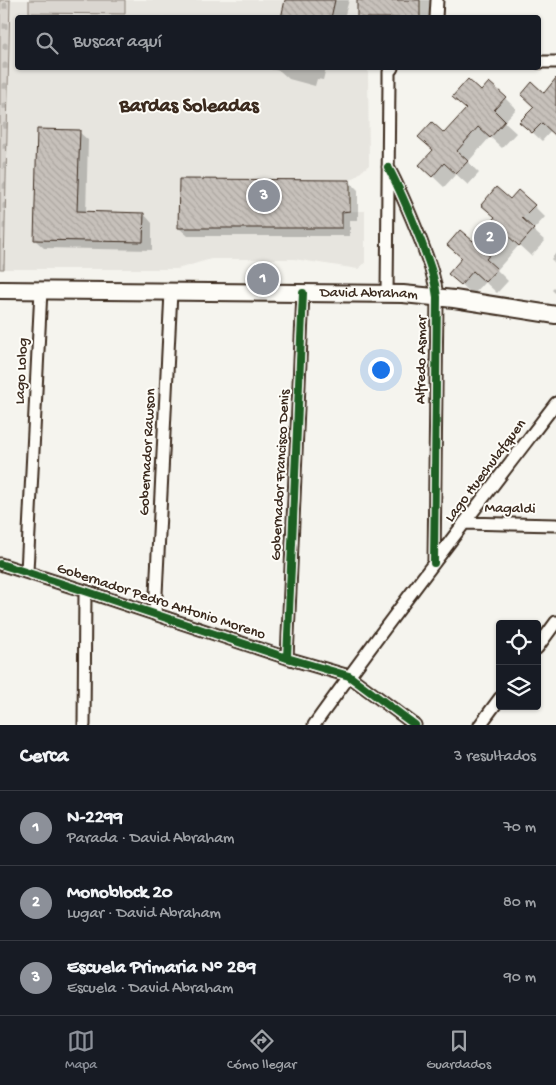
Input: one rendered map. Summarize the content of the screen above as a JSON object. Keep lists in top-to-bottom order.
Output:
{
  "streets": {
    "main road": ["David Abraham"],
    "street": [
      "Alfredo Asmar",
      "Lago Lolog",
      "Gobernador Rawson",
      "Lago Huechulafquen",
      "Gobernador Francisco Denis",
      "Magaldi",
      "Gobernador Pedro Antonio Moreno"
    ]
  },
  "crossings": [
    ["David Abraham", "Alfredo Asmar"],
    ["David Abraham", "Lago Lolog"],
    ["David Abraham", "Gobernador Rawson"],
    ["David Abraham", "Gobernador Francisco Denis"],
    ["Alfredo Asmar", "Lago Huechulafquen"],
    ["Lago Lolog", "Gobernador Pedro Antonio Moreno"],
    ["Gobernador Rawson", "Gobernador Pedro Antonio Moreno"],
    ["Lago Huechulafquen", "Magaldi"],
    ["Lago Huechulafquen", "Gobernador Pedro Antonio Moreno"],
    ["Gobernador Francisco Denis", "Gobernador Pedro Antonio Moreno"]
  ],
  "districts": ["Bardas Soleadas"],
  "page": {
    "search": "Buscar aquí",
    "pins": ["3", "2", "1"],
    "heading": ["Cerca", "3 resultados"],
    "list": [
      {
        "mark": "1",
        "name": "N-2299",
        "note": "Parada · David Abraham",
        "value": "70 m"
      },
      {
        "mark": "2",
        "name": "Monoblock 20",
        "note": "Lugar · David Abraham",
        "value": "80 m"
      },
      {
        "mark": "3",
        "name": "Escuela Primaria N° 289",
        "note": "Escuela · David Abraham",
        "value": "90 m"
      }
    ],
    "nav": ["Mapa", "Cómo llegar", "Guardados"]
  }
}
